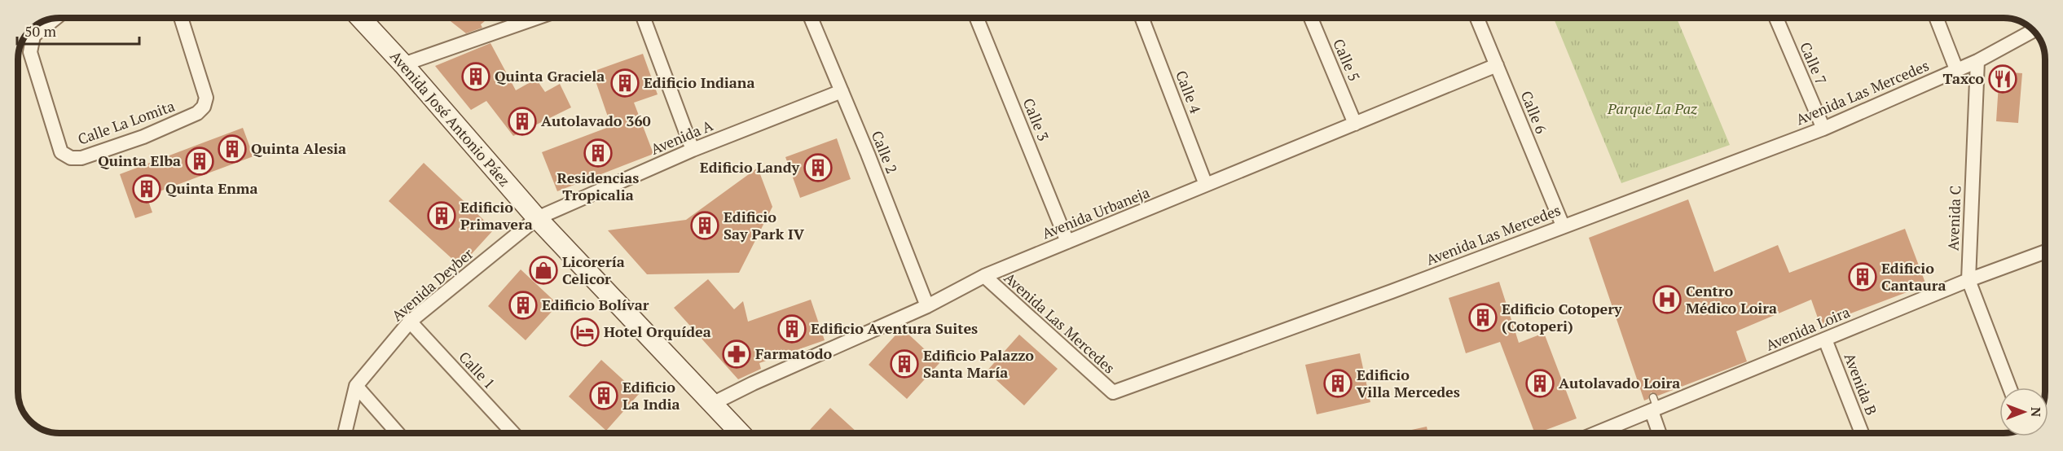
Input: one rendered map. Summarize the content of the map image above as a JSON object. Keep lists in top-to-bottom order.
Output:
{
  "streets": {
    "main road": ["Avenida José Antonio Páez"],
    "street": [
      "Calle 5",
      "Calle 7",
      "Calle 4",
      "Avenida Las Mercedes",
      "Calle 6",
      "Calle 3",
      "Calle La Lomita",
      "Avenida A",
      "Calle 2",
      "Avenida Urbaneja",
      "Avenida C",
      "Avenida Deyber",
      "Avenida Loira",
      "Calle 1",
      "Avenida B"
    ]
  },
  "crossings": [
    ["Calle 5", "Avenida Urbaneja"],
    ["Calle 7", "Avenida Las Mercedes"],
    ["Calle 4", "Avenida Urbaneja"],
    ["Avenida Las Mercedes", "Calle 6"],
    ["Avenida Las Mercedes", "Avenida Urbaneja"],
    ["Avenida Las Mercedes", "Avenida C"],
    ["Calle 6", "Avenida Urbaneja"],
    ["Avenida José Antonio Páez", "Avenida A"],
    ["Avenida José Antonio Páez", "Avenida Urbaneja"],
    ["Avenida José Antonio Páez", "Avenida Deyber"],
    ["Calle 3", "Avenida Urbaneja"],
    ["Avenida A", "Calle 2"],
    ["Avenida A", "Avenida Deyber"],
    ["Calle 2", "Avenida Urbaneja"],
    ["Avenida C", "Avenida Loira"],
    ["Avenida Deyber", "Calle 1"],
    ["Avenida Loira", "Avenida B"]
  ],
  "parks": ["Parque La Paz"],
  "places": {
    "building": [
      "Quinta Graciela",
      "Edificio Indiana",
      "Autolavado 360",
      "Quinta Alesia",
      "Residencias Tropicalia",
      "Quinta Elba",
      "Edificio Landy",
      "Quinta Enma",
      "Edificio Primavera",
      "Edificio Say Park IV",
      "Edificio Cantaura",
      "Edificio Bolívar",
      "Edificio Cotopery (Cotoperi)",
      "Edificio Aventura Suites",
      "Edificio Palazzo Santa María",
      "Edificio Villa Mercedes",
      "Autolavado Loira",
      "Edificio La India"
    ],
    "restaurant": ["Taxco"],
    "shop": ["Licorería Celicor"],
    "hospital": ["Centro Médico Loira"],
    "hotel": ["Hotel Orquídea"],
    "pharmacy": ["Farmatodo"]
  },
  "scale_bar": "50 m",
  "north": "right"
}
